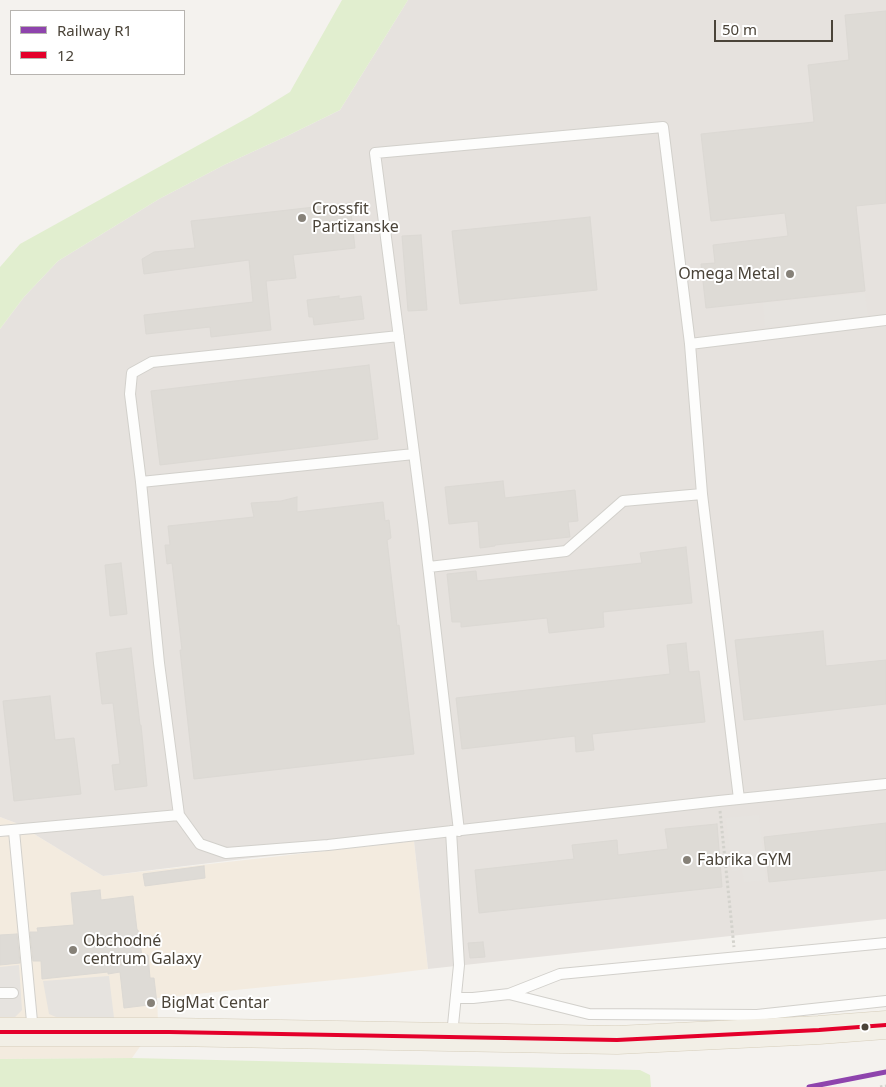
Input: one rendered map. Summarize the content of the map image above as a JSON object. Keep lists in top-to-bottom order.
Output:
{
  "places": [
    "Crossfit Partizanske",
    "Omega Metal",
    "Fabrika GYM",
    "Obchodné centrum Galaxy",
    "BigMat Centar"
  ],
  "lines": ["transit line 12", "rail line R1"],
  "legend": ["Railway R1", "12"],
  "scale_bar": "50 m"
}
